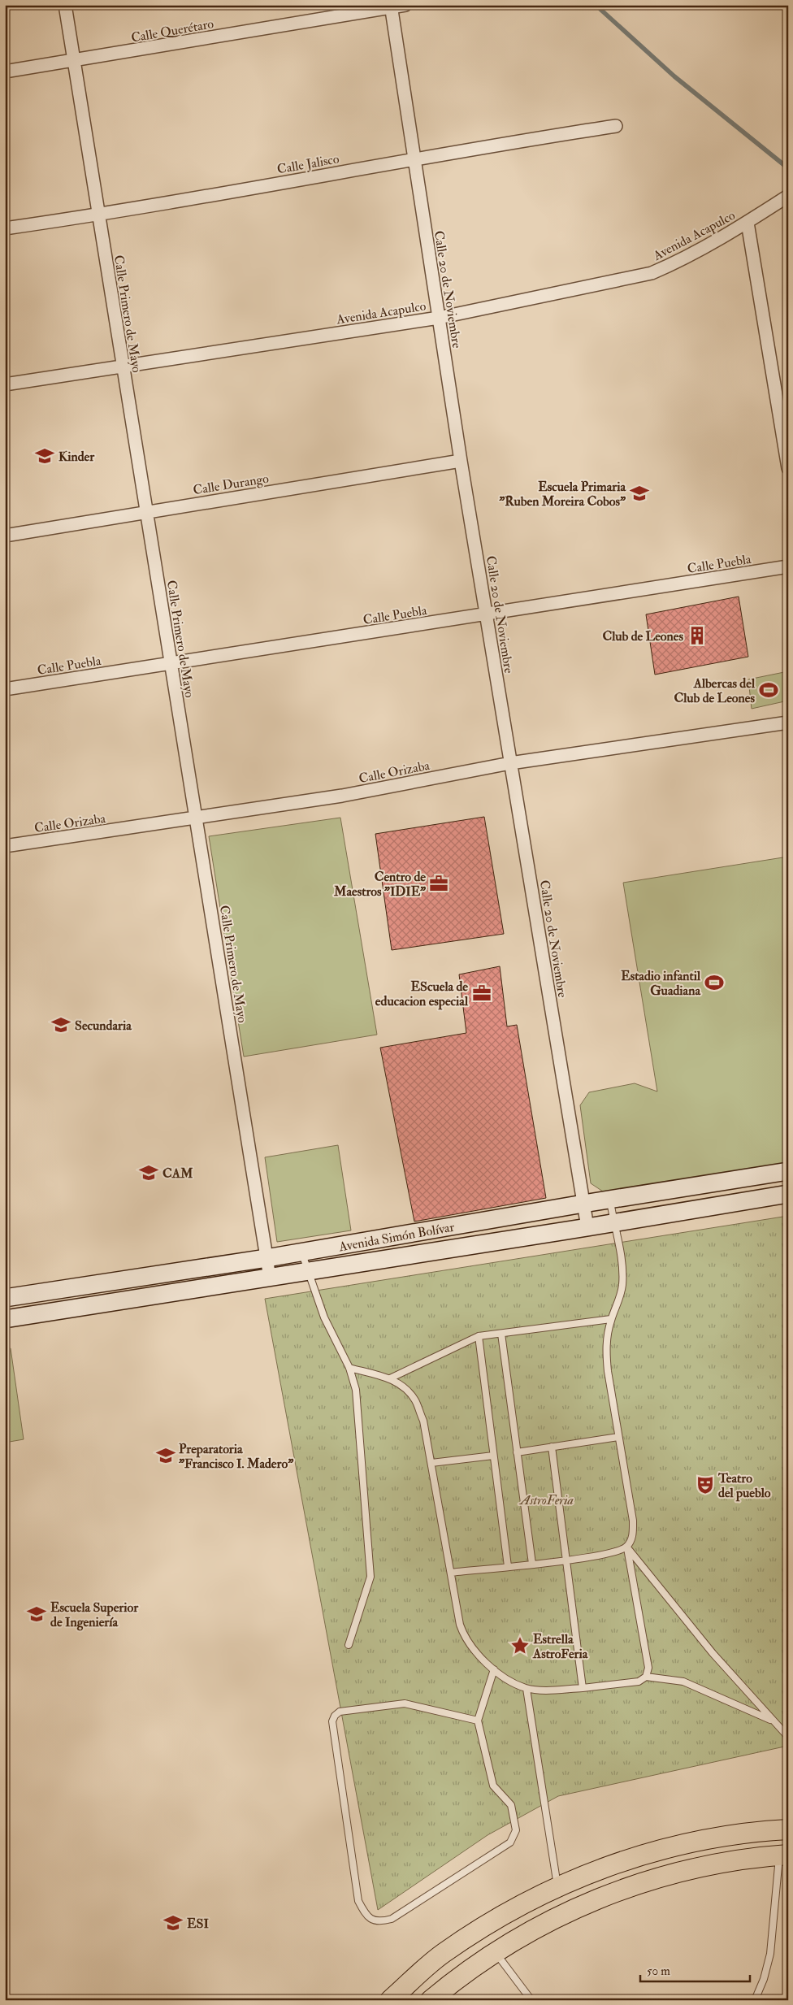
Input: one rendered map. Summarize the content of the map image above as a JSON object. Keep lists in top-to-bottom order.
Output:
{
  "streets": {
    "street": [
      "Calle Querétaro",
      "Calle Jalisco",
      "Avenida Acapulco",
      "Calle 20 de Noviembre",
      "Calle Primero de Mayo",
      "Calle Durango",
      "Calle Puebla",
      "Calle Orizaba",
      "Avenida Simón Bolívar"
    ]
  },
  "crossings": [
    ["Calle Querétaro", "Calle 20 de Noviembre"],
    ["Calle Querétaro", "Calle Primero de Mayo"],
    ["Calle Jalisco", "Calle 20 de Noviembre"],
    ["Calle Jalisco", "Calle Primero de Mayo"],
    ["Avenida Acapulco", "Calle 20 de Noviembre"],
    ["Avenida Acapulco", "Calle Primero de Mayo"],
    ["Calle 20 de Noviembre", "Calle Durango"],
    ["Calle 20 de Noviembre", "Calle Puebla"],
    ["Calle 20 de Noviembre", "Calle Orizaba"],
    ["Calle 20 de Noviembre", "Avenida Simón Bolívar"],
    ["Calle Primero de Mayo", "Calle Durango"],
    ["Calle Primero de Mayo", "Calle Puebla"],
    ["Calle Primero de Mayo", "Calle Orizaba"],
    ["Calle Primero de Mayo", "Avenida Simón Bolívar"]
  ],
  "parks": ["AstroFeria"],
  "places": {
    "school or university": [
      "Kinder",
      "Escuela Primaria \"Ruben Moreira Cobos\"",
      "Secundaria",
      "CAM",
      "Preparatoria \"Francisco I. Madero\"",
      "Escuela Superior de Ingeniería",
      "ESI"
    ],
    "building": ["Club de Leones"],
    "sports": ["Albercas del Club de Leones", "Estadio infantil Guadiana"],
    "office": ["Centro de Maestros \"IDIE\"", "EScuela de educacion especial"],
    "theatre": ["Teatro del pueblo"],
    "place": ["Estrella AstroFeria"]
  },
  "scale_bar": "50 m"
}
